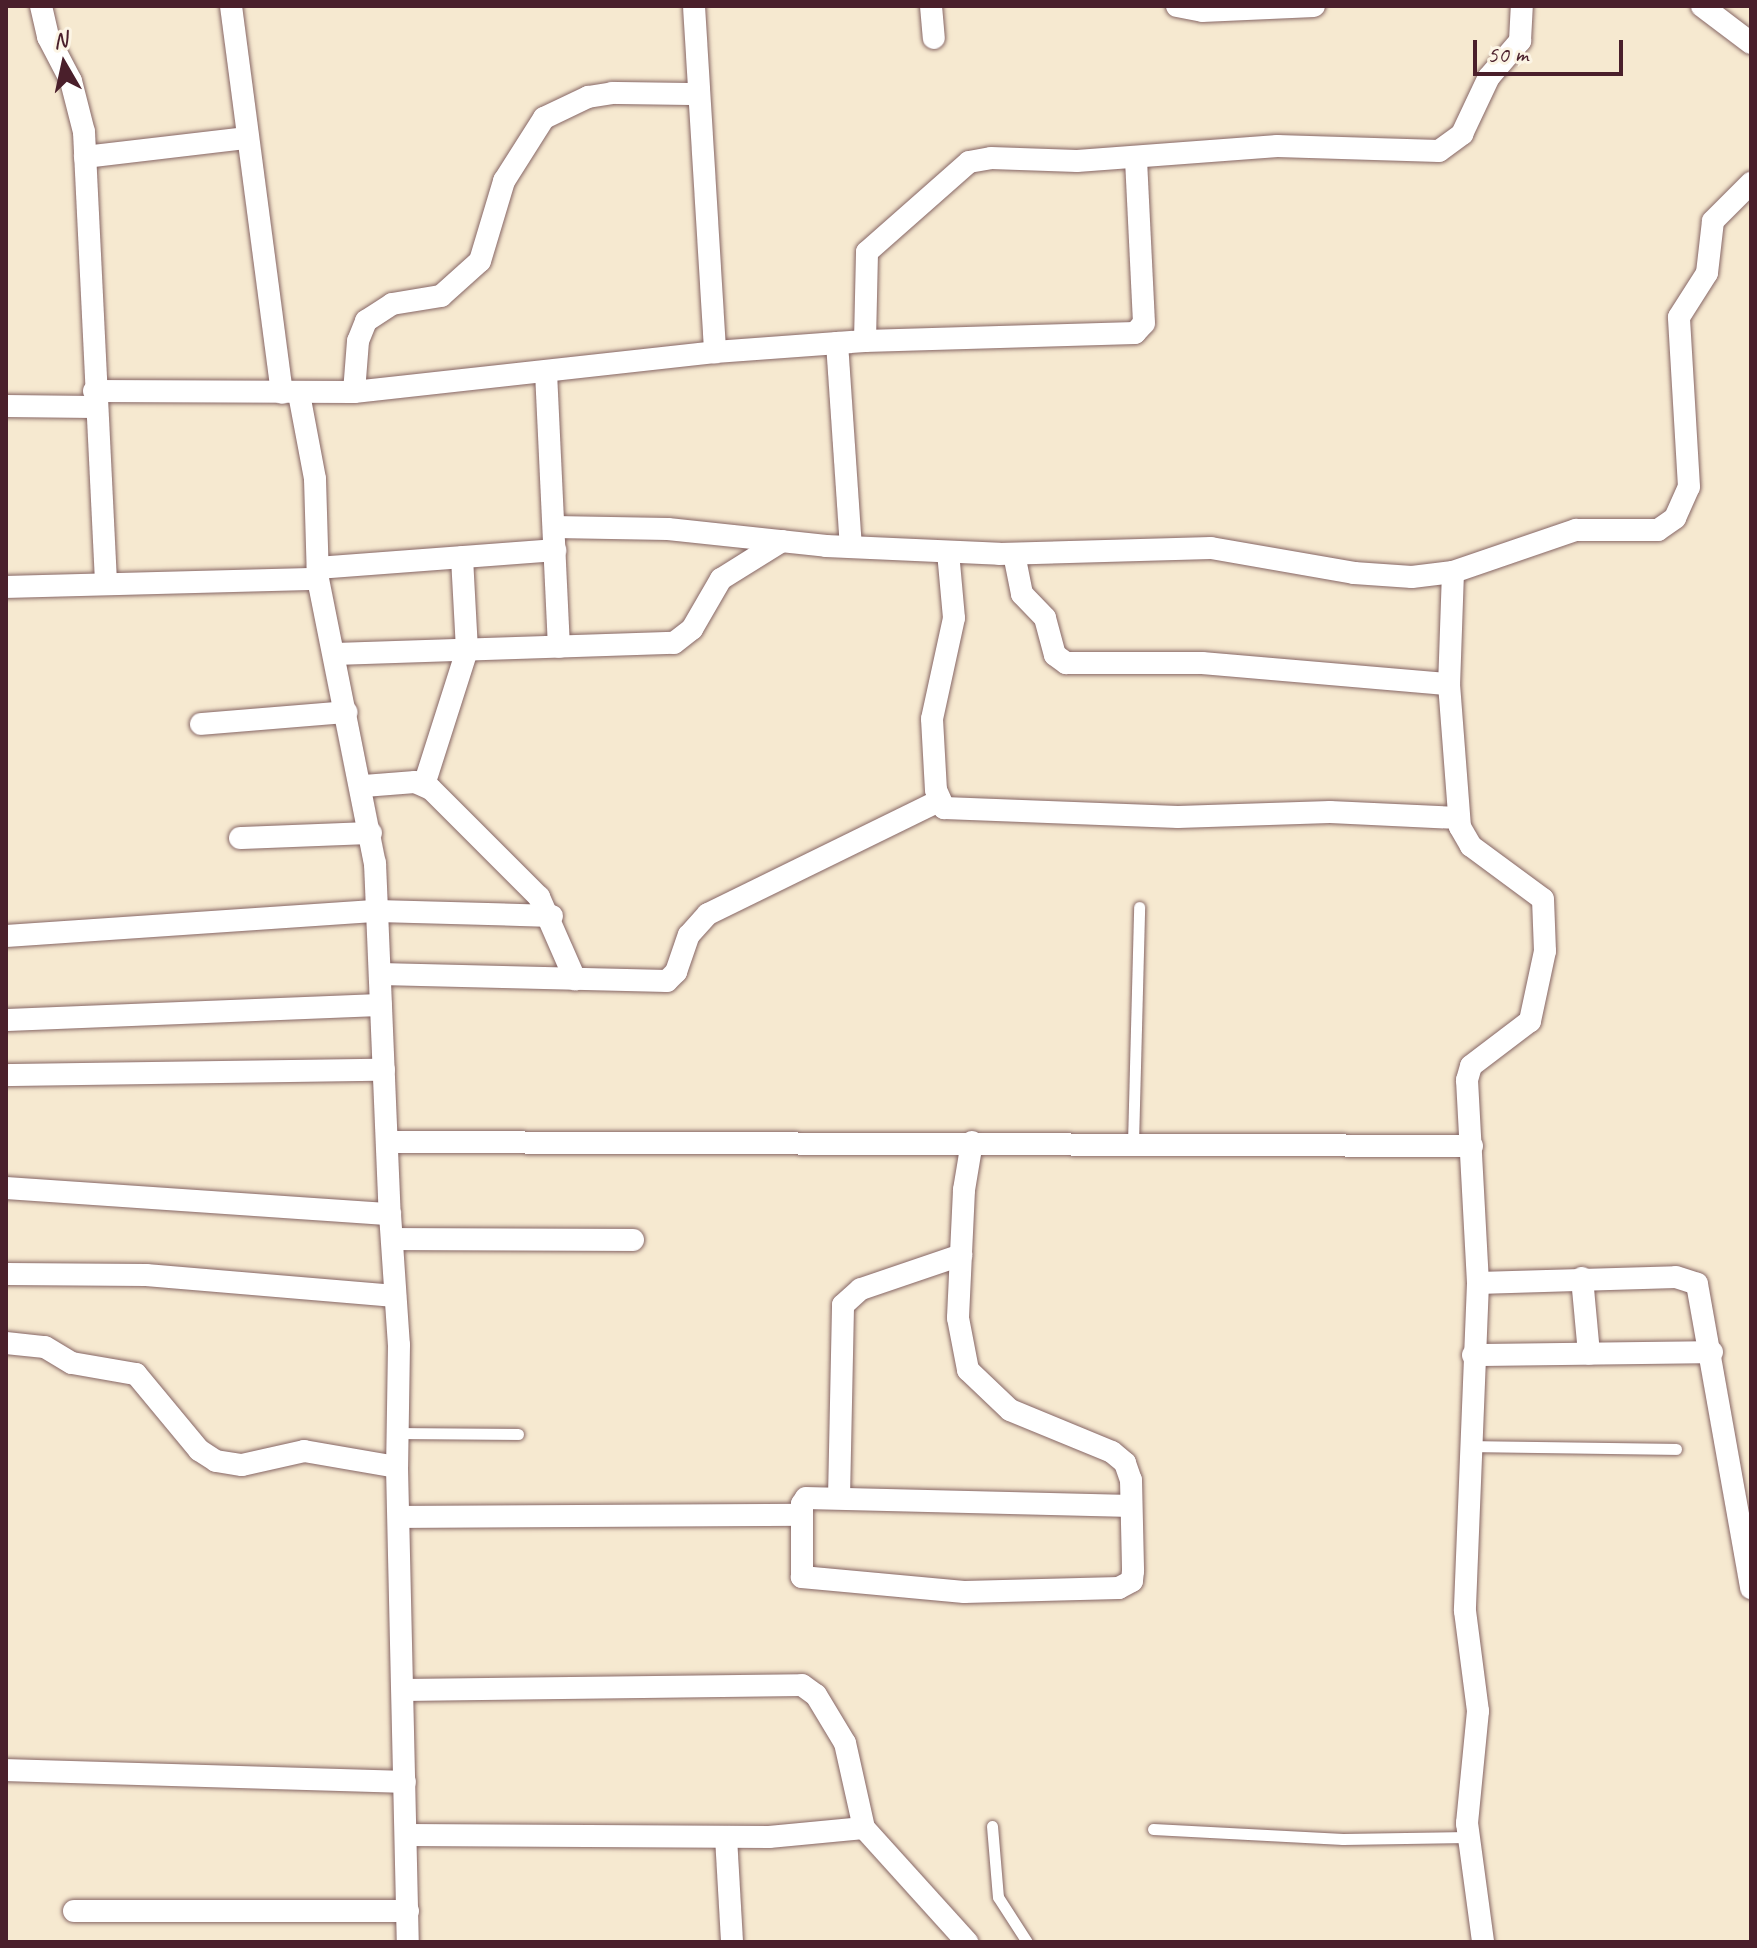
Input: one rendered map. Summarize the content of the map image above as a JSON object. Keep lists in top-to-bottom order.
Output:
{
  "scale_bar": "50 m",
  "north": "top"
}
